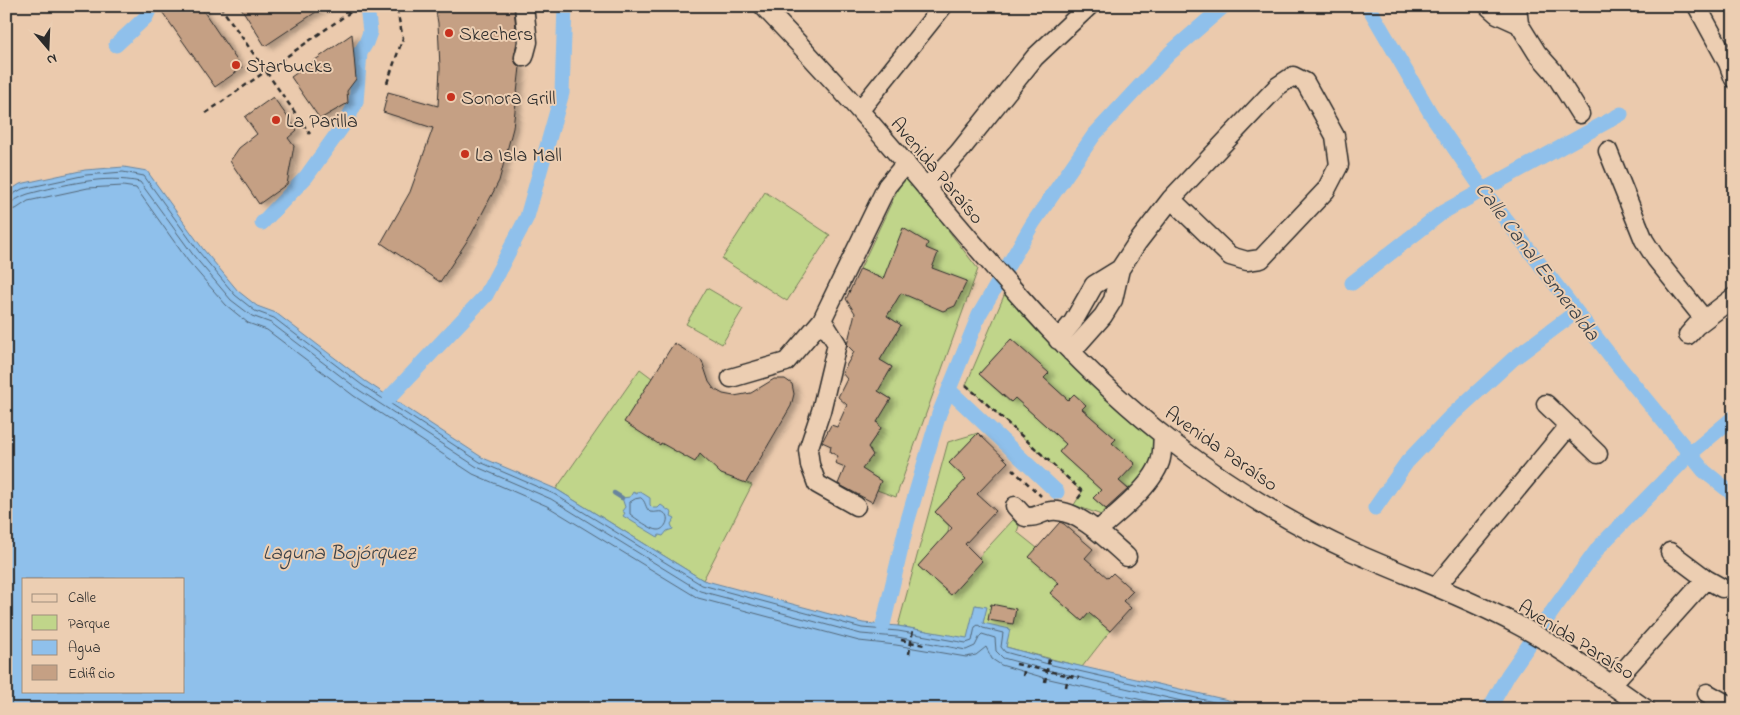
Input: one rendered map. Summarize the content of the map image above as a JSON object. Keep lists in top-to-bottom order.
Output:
{
  "streets": {
    "street": ["Avenida Paraíso"]
  },
  "water": ["Calle Canal Esmeralda", "Laguna Bojórquez"],
  "places": [
    "Skechers",
    "Starbucks",
    "Sonora Grill",
    "La Parilla",
    "La Isla Mall"
  ],
  "legend": [
    "Calle",
    "Parque",
    "Agua",
    "Edificio"
  ],
  "north": "bottom"
}
